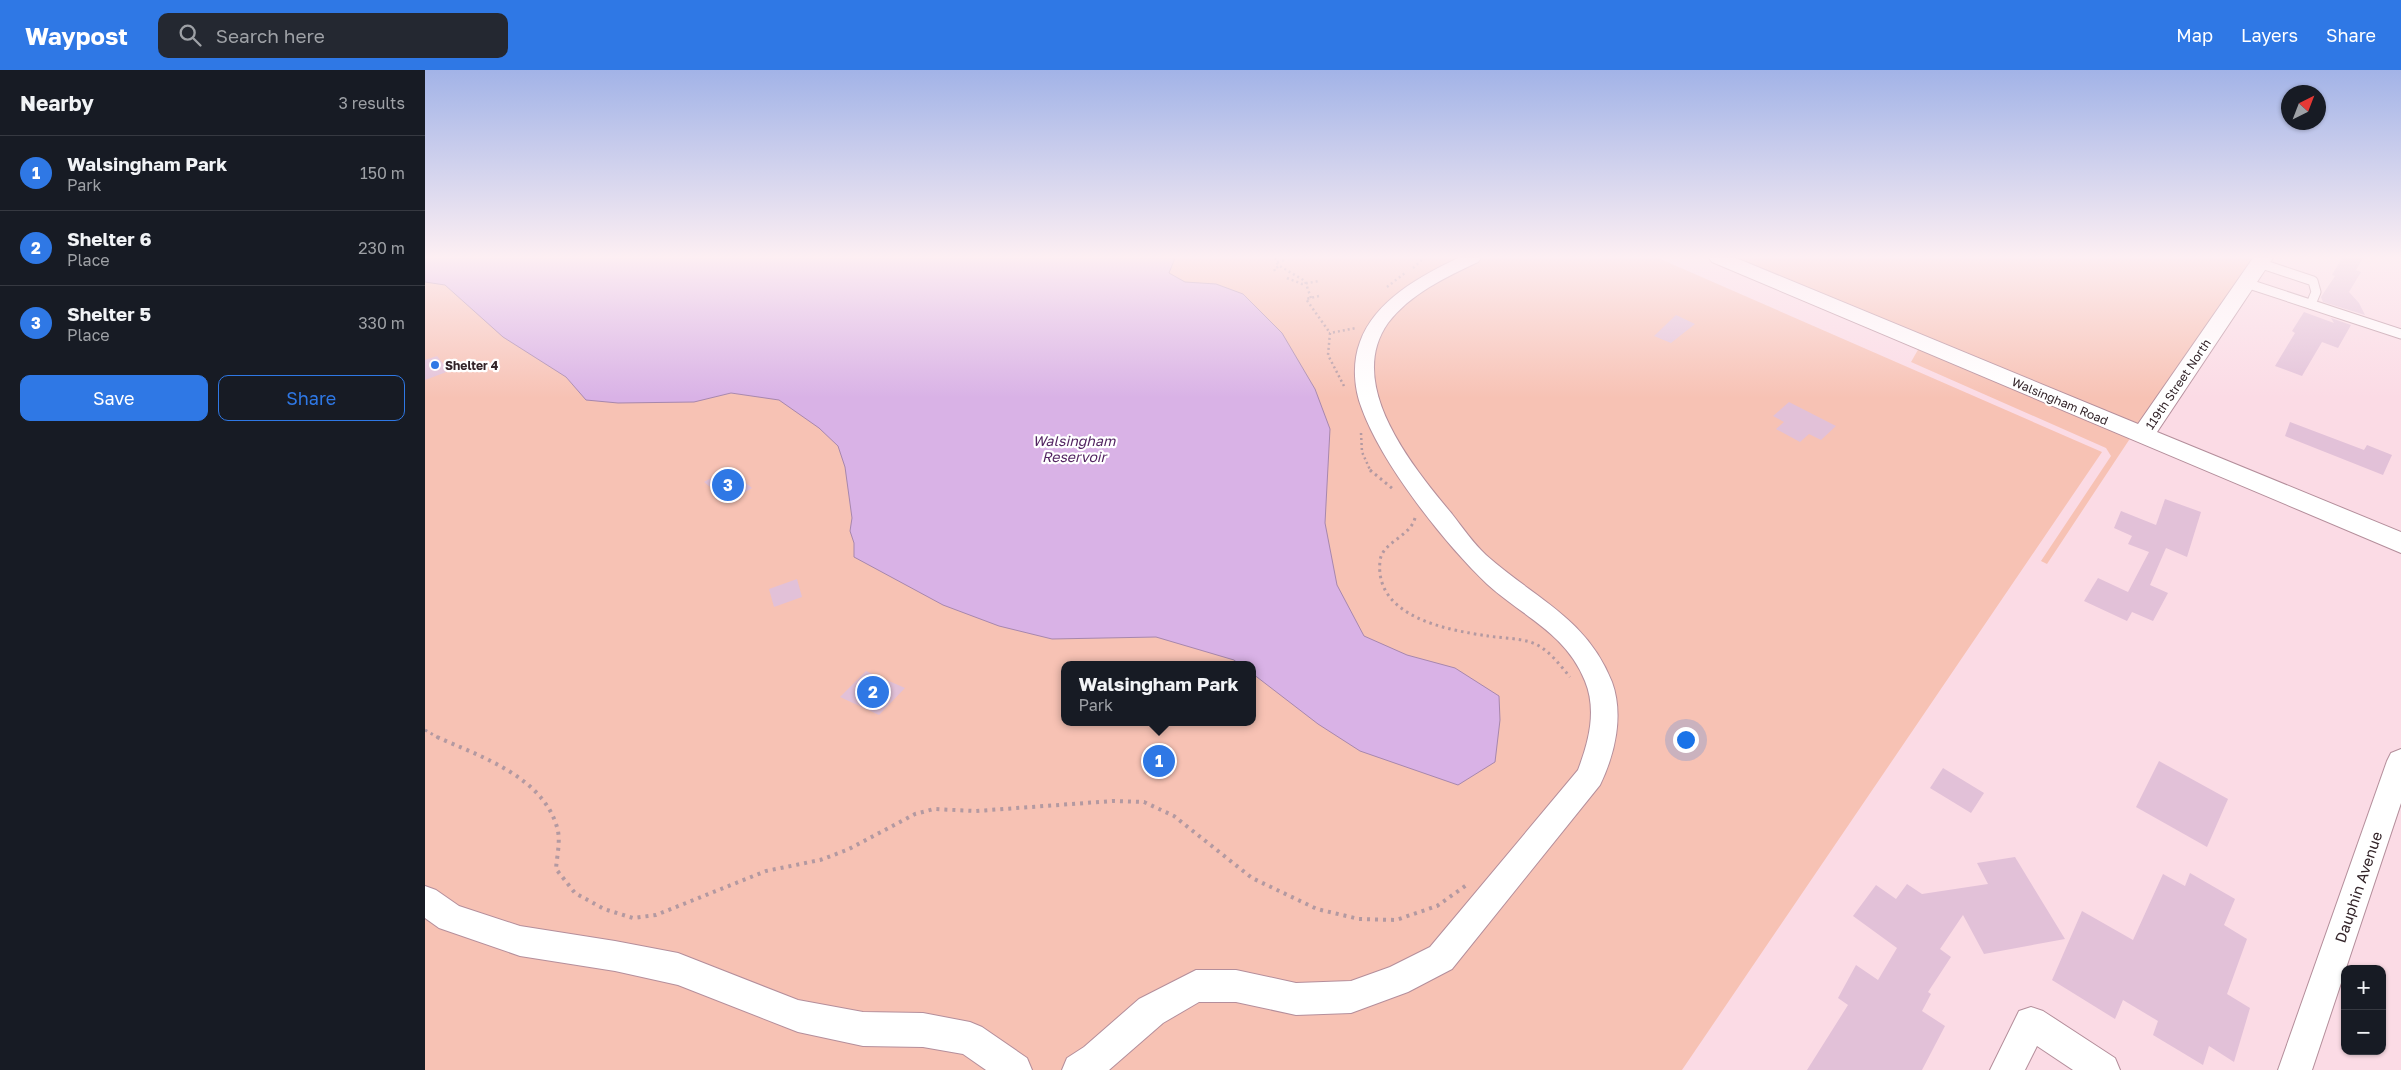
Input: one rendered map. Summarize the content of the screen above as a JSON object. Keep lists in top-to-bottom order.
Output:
{
  "streets": {
    "street": ["119th Street North", "Walsingham Road", "Dauphin Avenue"]
  },
  "crossings": [
    ["119th Street North", "Walsingham Road"]
  ],
  "water": ["Walsingham Reservoir"],
  "places": ["Shelter 4"],
  "north": "top right",
  "page": {
    "header": "Waypost",
    "search": "Search here",
    "nav": ["Map", "Layers", "Share"],
    "heading": ["Nearby", "3 results"],
    "list": [
      {
        "mark": "1",
        "name": "Walsingham Park",
        "note": "Park",
        "value": "150 m"
      },
      {
        "mark": "2",
        "name": "Shelter 6",
        "note": "Place",
        "value": "230 m"
      },
      {
        "mark": "3",
        "name": "Shelter 5",
        "note": "Place",
        "value": "330 m"
      }
    ],
    "buttons": ["Save", "Share"],
    "pins": ["3", "2", "1"],
    "popup": ["Walsingham Park", "Park"],
    "map_buttons": ["+", "−"]
  }
}
